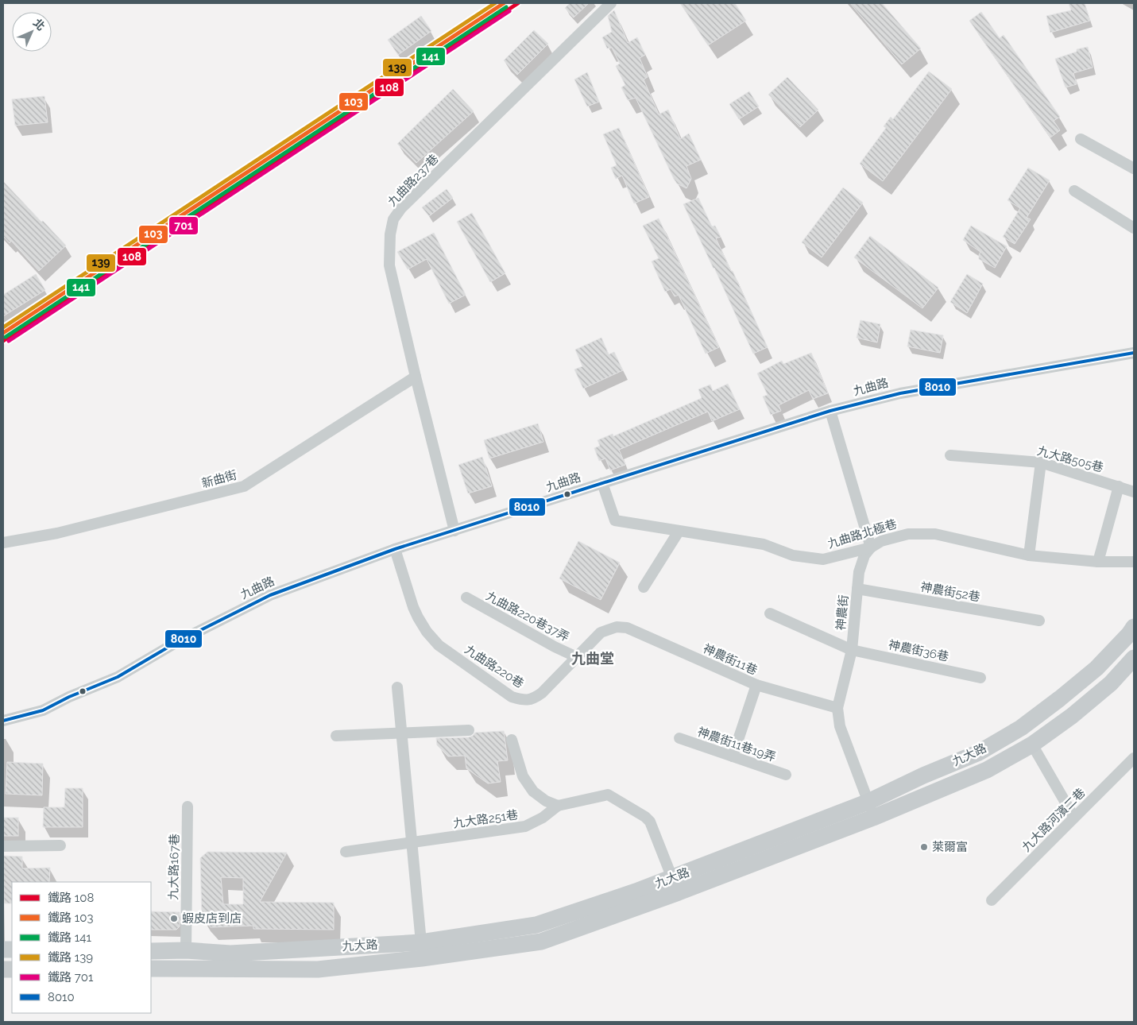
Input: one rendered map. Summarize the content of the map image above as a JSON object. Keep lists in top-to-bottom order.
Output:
{
  "streets": {
    "main road": ["九大路"],
    "street": [
      "九曲路237巷",
      "九曲路",
      "九大路505巷",
      "新曲街",
      "九曲路北極巷",
      "神農街52巷",
      "神農街",
      "九曲路220巷37弄",
      "神農街36巷",
      "神農街11巷",
      "九曲路220巷",
      "神農街11巷19弄",
      "九大路251巷",
      "九大路河濱二巷",
      "九大路167巷"
    ]
  },
  "crossings": [
    ["九曲路237巷", "九曲路"],
    ["九曲路237巷", "新曲街"],
    ["九曲路", "九曲路北極巷"],
    ["九曲路", "九曲路220巷"],
    ["九曲路北極巷", "神農街"],
    ["神農街52巷", "神農街"],
    ["神農街", "神農街36巷"],
    ["神農街", "神農街11巷"],
    ["神農街", "九大路"],
    ["九曲路220巷37弄", "九曲路220巷"],
    ["神農街11巷", "九曲路220巷"],
    ["九大路", "九大路167巷"]
  ],
  "districts": ["九曲堂"],
  "places": ["萊爾富", "蝦皮店到店"],
  "lines": [
    "rail line 108",
    "rail line 103",
    "rail line 139",
    "rail line 141",
    "rail line 701",
    "transit line 8010"
  ],
  "legend": [
    "鐵路 108",
    "鐵路 103",
    "鐵路 141",
    "鐵路 139",
    "鐵路 701",
    "8010"
  ],
  "north": "top right"
}
